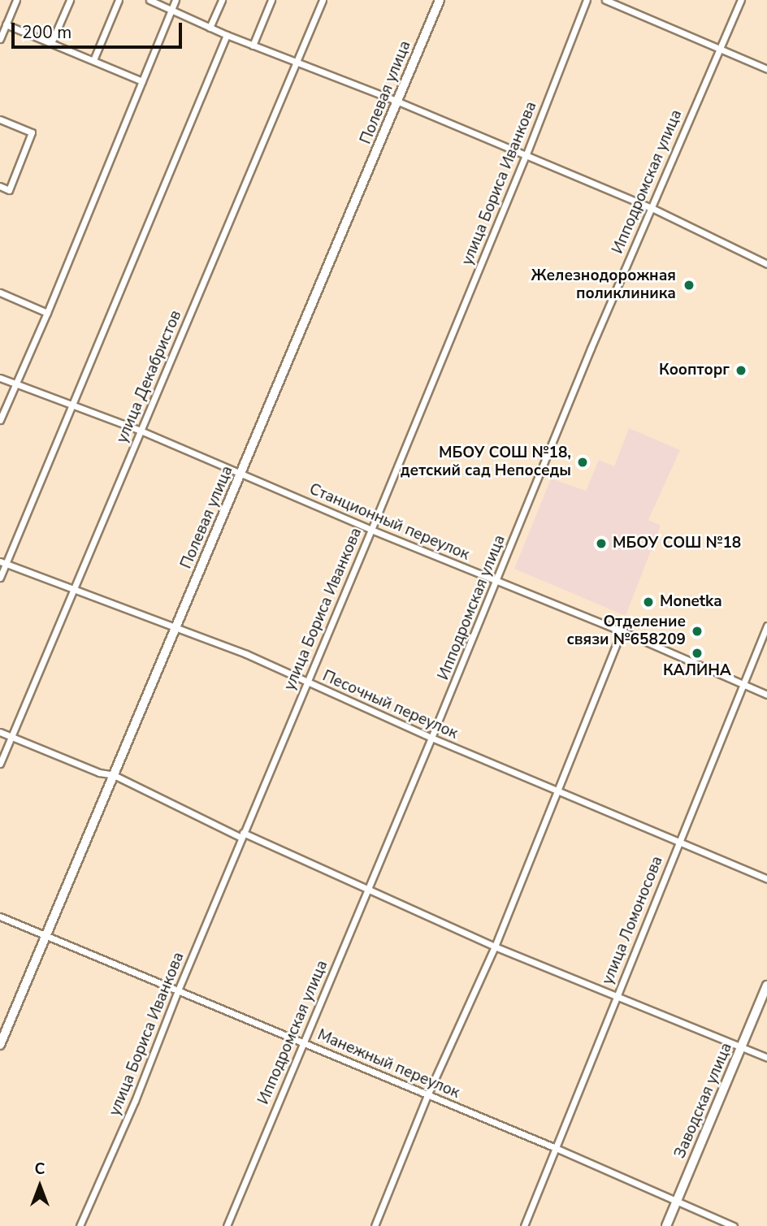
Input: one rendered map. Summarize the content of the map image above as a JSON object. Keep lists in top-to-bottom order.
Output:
{
  "streets": {
    "main road": ["Заводская улица"],
    "street": [
      "Полевая улица",
      "Ипподромская улица",
      "улица Бориса Иванкова",
      "улица Декабристов",
      "Станционный переулок",
      "Песочный переулок",
      "улица Ломоносова",
      "Манежный переулок"
    ]
  },
  "crossings": [
    ["Полевая улица", "Станционный переулок"],
    ["Полевая улица", "Песочный переулок"],
    ["Полевая улица", "Манежный переулок"],
    ["Ипподромская улица", "Станционный переулок"],
    ["Ипподромская улица", "Песочный переулок"],
    ["Ипподромская улица", "Манежный переулок"],
    ["улица Бориса Иванкова", "Станционный переулок"],
    ["улица Бориса Иванкова", "Песочный переулок"],
    ["улица Бориса Иванкова", "Манежный переулок"],
    ["улица Декабристов", "Станционный переулок"],
    ["улица Декабристов", "Песочный переулок"],
    ["Станционный переулок", "улица Ломоносова"],
    ["Песочный переулок", "улица Ломоносова"],
    ["улица Ломоносова", "Манежный переулок"],
    ["Манежный переулок", "Заводская улица"]
  ],
  "places": [
    "Железнодорожная поликлиника",
    "Коопторг",
    "МБОУ СОШ №18, детский сад Непоседы",
    "МБОУ СОШ №18",
    "Monetka",
    "Отделение связи №658209",
    "КАЛИНА"
  ],
  "scale_bar": "200 m",
  "north": "top"
}
